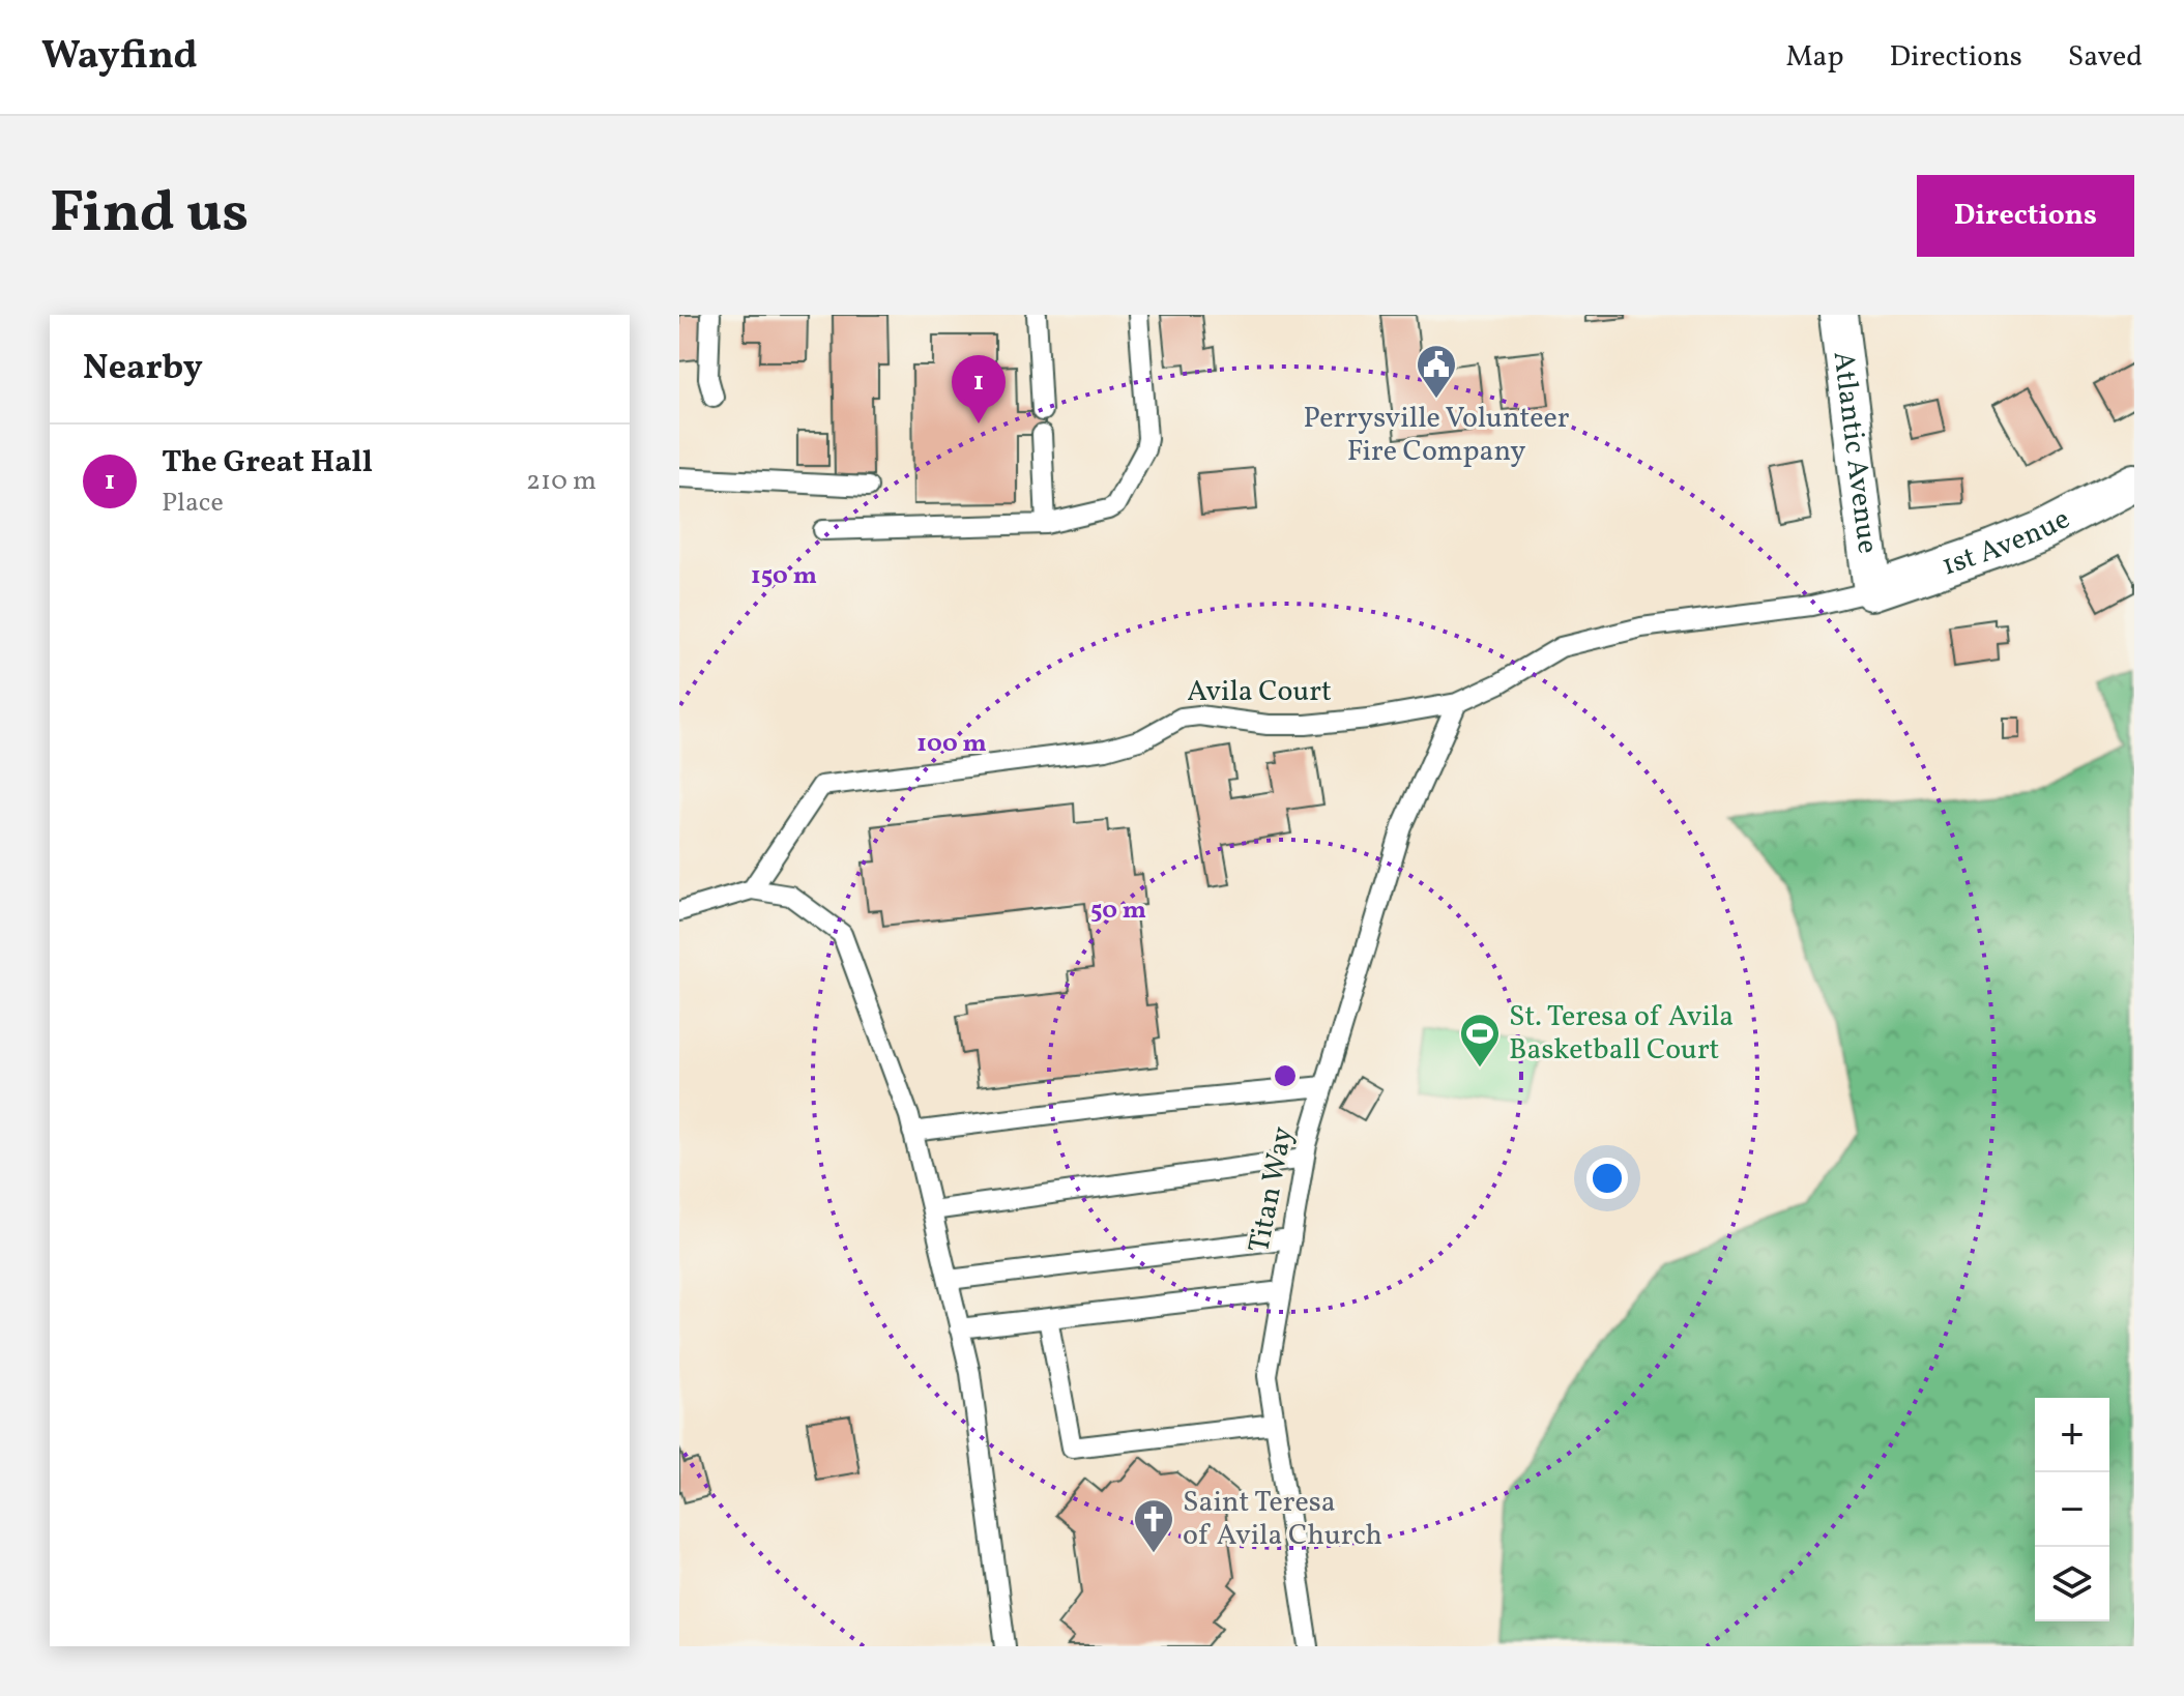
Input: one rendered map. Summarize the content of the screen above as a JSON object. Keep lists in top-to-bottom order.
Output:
{
  "streets": {
    "street": ["Atlantic Avenue", "1st Avenue"],
    "lane": ["Avila Court", "Titan Way"]
  },
  "crossings": [
    ["Atlantic Avenue", "1st Avenue"],
    ["Atlantic Avenue", "Avila Court"],
    ["1st Avenue", "Avila Court"],
    ["Avila Court", "Titan Way"]
  ],
  "places": {
    "public building": ["Perrysville Volunteer Fire Company"],
    "sports": ["St. Teresa of Avila Basketball Court"],
    "church": ["Saint Teresa of Avila Church"]
  },
  "page": {
    "header": "Wayfind",
    "nav": ["Map", "Directions", "Saved"],
    "title": "Find us",
    "buttons": "Directions",
    "heading": "Nearby",
    "pins": "1",
    "list": [
      {
        "mark": "1",
        "name": "The Great Hall",
        "note": "Place",
        "value": "210 m"
      }
    ],
    "map_buttons": ["+", "−"]
  },
  "rings": ["150 m", "100 m", "50 m"]
}
